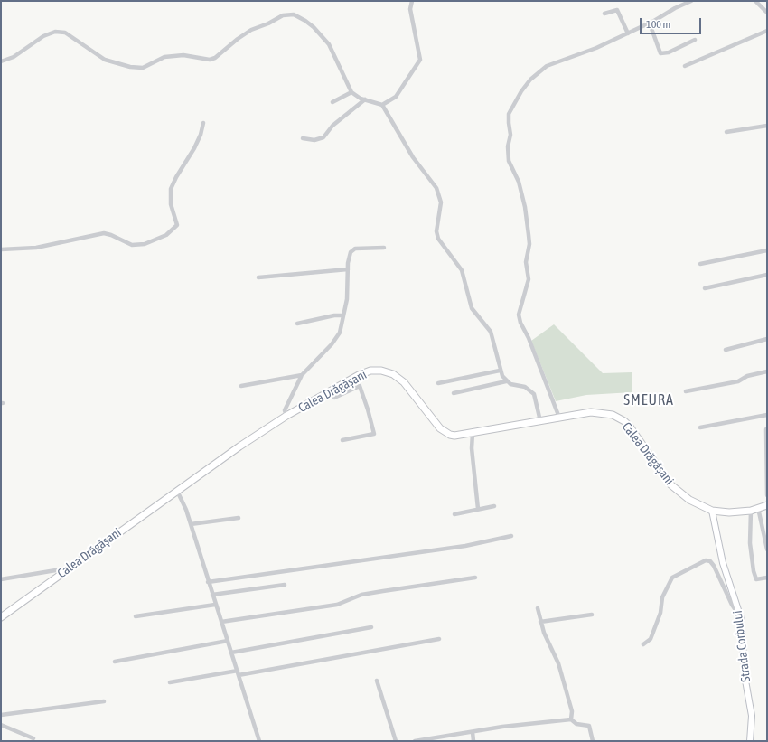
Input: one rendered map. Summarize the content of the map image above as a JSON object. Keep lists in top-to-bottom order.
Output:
{
  "streets": {
    "main road": ["Calea Drăgășani"],
    "street": ["Strada Corbului"]
  },
  "crossings": [
    ["Calea Drăgășani", "Strada Corbului"]
  ],
  "districts": ["SMEURA"],
  "scale_bar": "100 m"
}
